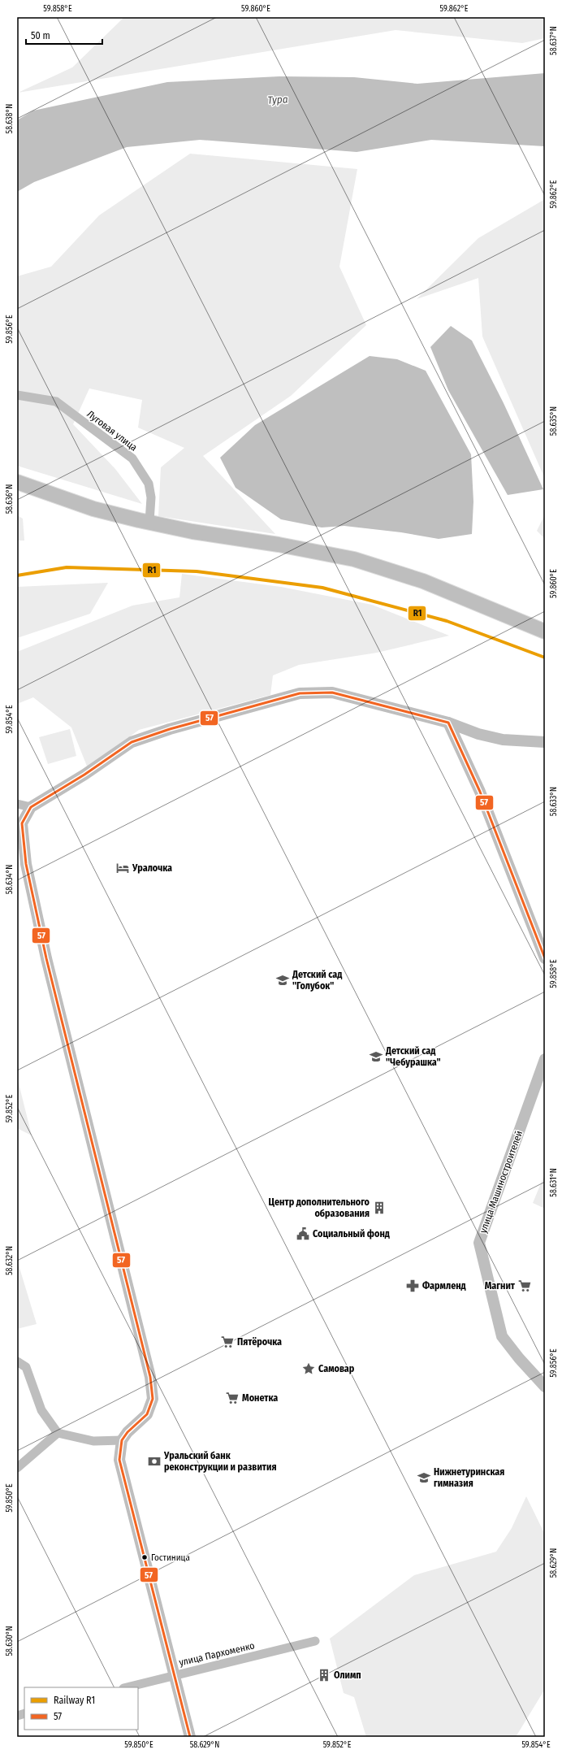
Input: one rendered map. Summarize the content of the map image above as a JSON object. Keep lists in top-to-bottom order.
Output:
{
  "streets": {
    "street": ["Луговая улица", "улица Машиностроителей", "улица Пархоменко"]
  },
  "water": ["Тура"],
  "places": {
    "hotel": ["Уралочка"],
    "school or university": ["Детский сад \"Голубок\"", "Детский сад \"Чебурашка\"", "Нижнетуринская гимназия"],
    "building": ["Центр дополнительного образования", "Олимп"],
    "public building": ["Социальный фонд"],
    "pharmacy": ["Фармленд"],
    "supermarket": ["Магнит", "Пятёрочка", "Монетка"],
    "place": ["Самовар"],
    "bank": ["Уральский банк реконструкции и развития"],
    "other": ["Гостиница"]
  },
  "lines": ["rail line R1", "transit line 57"],
  "legend": ["Railway R1", "57"],
  "scale_bar": "50 m",
  "coordinates": [
    "59.858°E",
    "59.860°E",
    "59.862°E",
    "58.637°N",
    "58.638°N",
    "59.856°E",
    "58.635°N",
    "58.636°N",
    "59.854°E",
    "58.633°N",
    "58.634°N",
    "59.852°E",
    "58.631°N",
    "58.632°N",
    "59.850°E",
    "58.629°N",
    "58.630°N"
  ]
}
